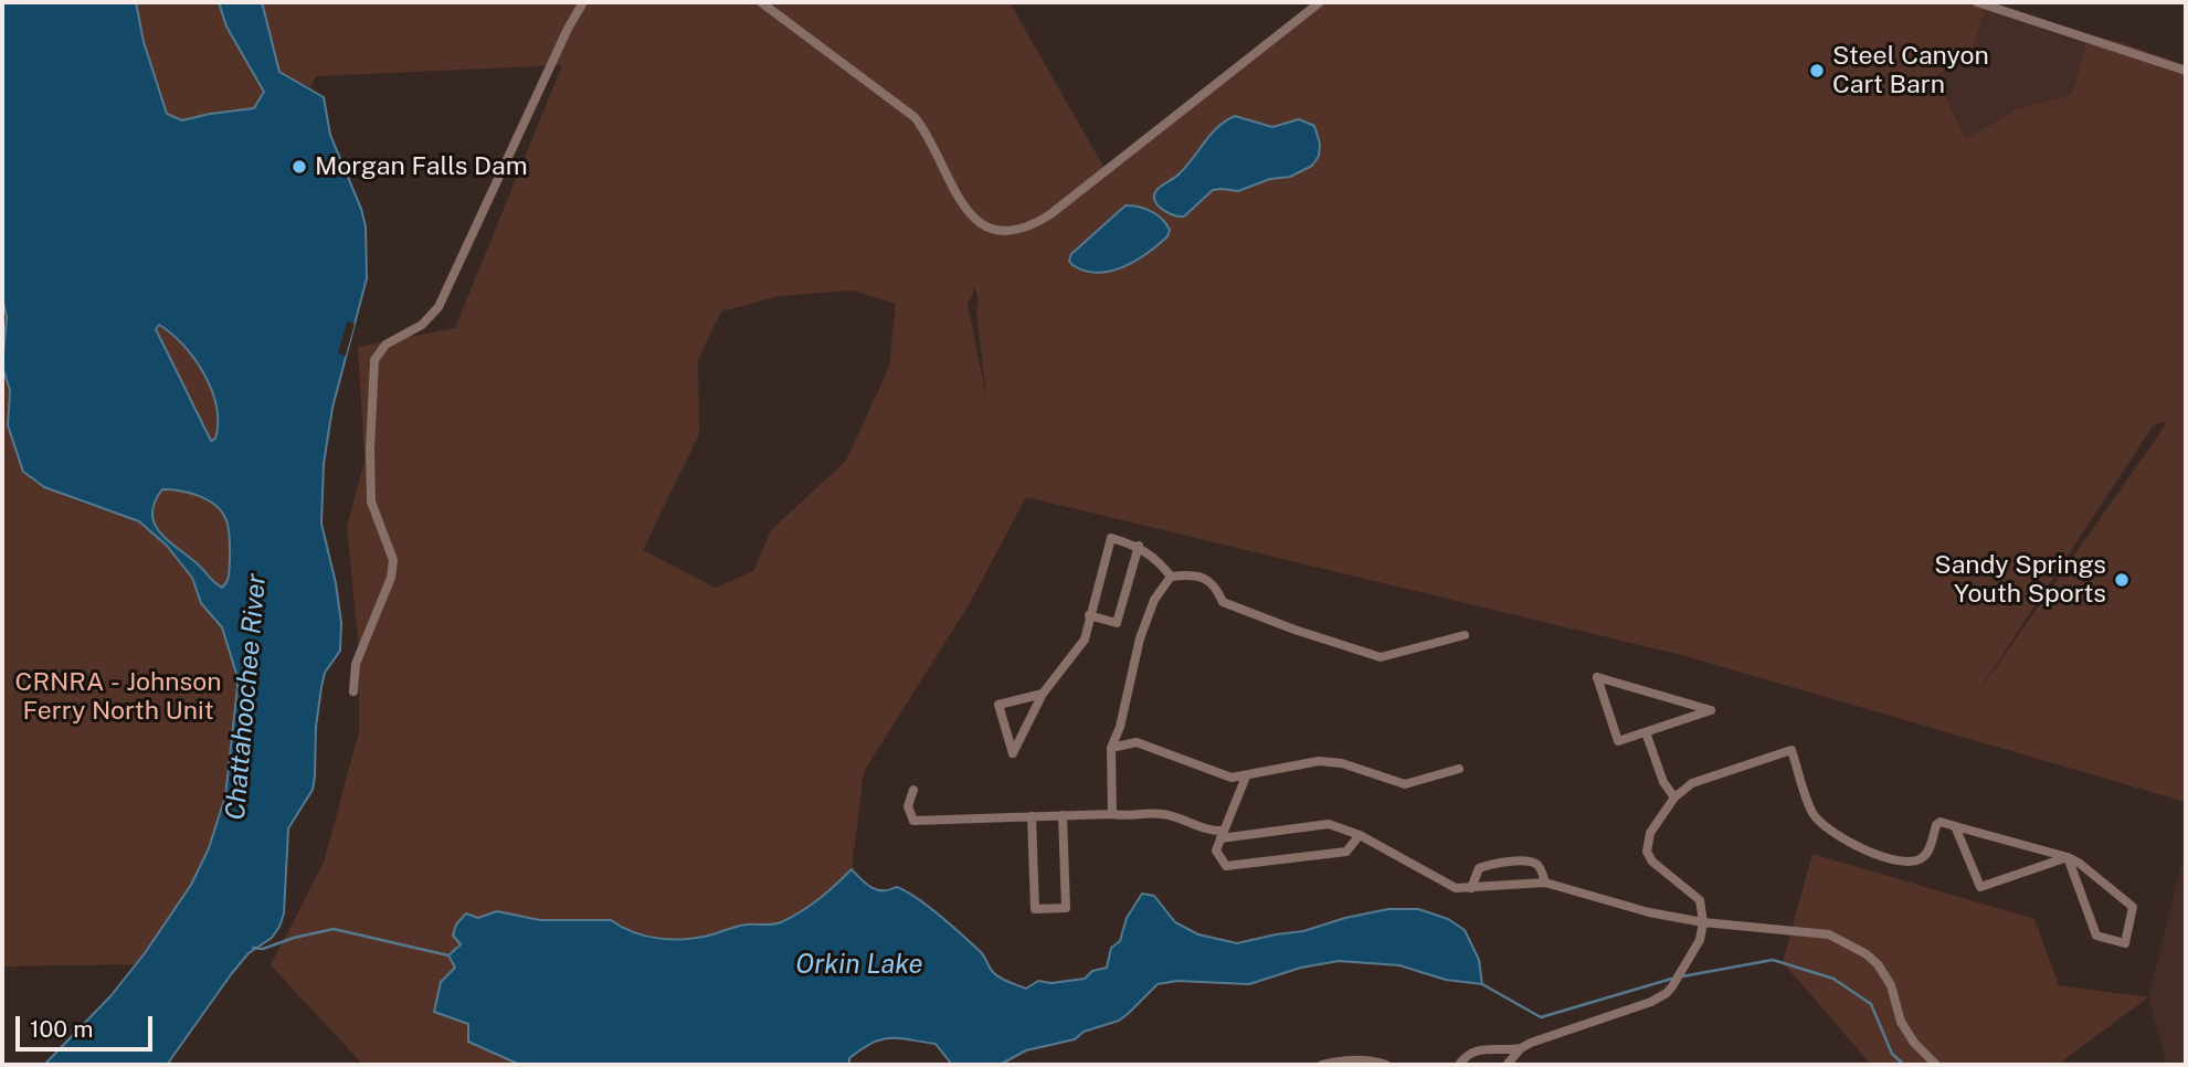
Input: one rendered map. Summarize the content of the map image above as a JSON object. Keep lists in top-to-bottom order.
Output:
{
  "water": ["Chattahoochee River", "Orkin Lake"],
  "parks": ["CRNRA - Johnson Ferry North Unit"],
  "places": ["Steel Canyon Cart Barn", "Morgan Falls Dam", "Sandy Springs Youth Sports"],
  "scale_bar": "100 m"
}
